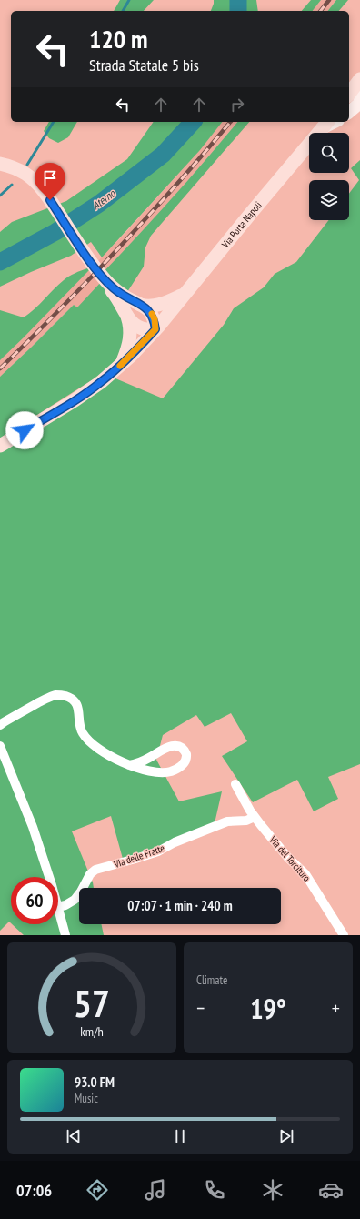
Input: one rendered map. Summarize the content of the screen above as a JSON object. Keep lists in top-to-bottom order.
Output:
{
  "streets": {
    "main road": ["Via Porta Napoli"],
    "street": ["Via delle Fratte", "Via del Torcituro"]
  },
  "crossings": [
    ["Via delle Fratte", "Via del Torcituro"]
  ],
  "water": ["Aterno"],
  "page": {
    "turn": ["120 m", "Strada Statale 5 bis"],
    "limit": "60",
    "trip": "07:07 · 1 min · 240 m",
    "tile": "Climate",
    "heat": ["−", "19°", "+"],
    "song": ["93.0 FM", "Music"],
    "tabs": "07:06",
    "gauge": ["57", "km/h"]
  }
}
